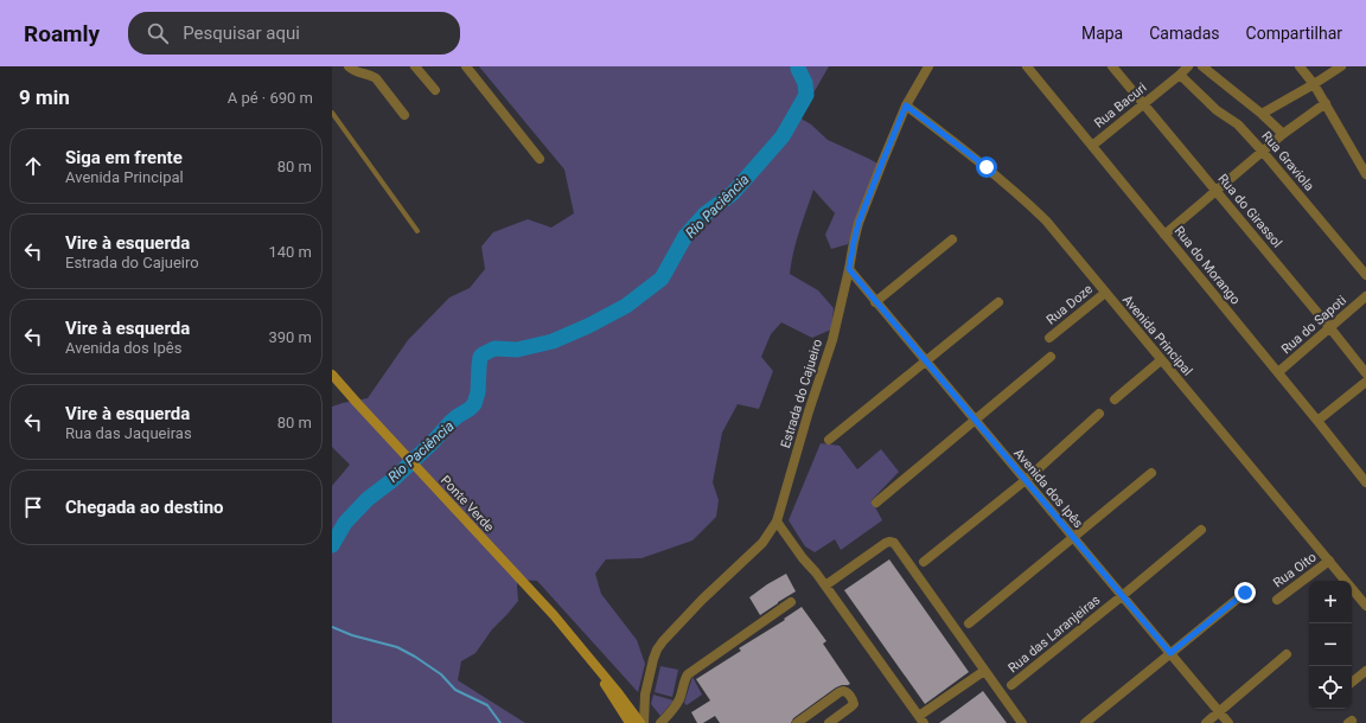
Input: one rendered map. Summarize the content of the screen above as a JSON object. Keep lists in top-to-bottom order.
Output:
{
  "streets": {
    "main road": ["Ponte Verde"],
    "street": [
      "Rua Bacuri",
      "Rua Graviola",
      "Rua do Girassol",
      "Rua do Morango",
      "Rua Doze",
      "Rua do Sapoti",
      "Avenida Principal",
      "Estrada do Cajueiro",
      "Avenida dos Ipês",
      "Rua Oito",
      "Rua das Laranjeiras"
    ]
  },
  "crossings": [
    ["Rua Bacuri", "Rua Graviola"],
    ["Rua Bacuri", "Rua do Girassol"],
    ["Rua Bacuri", "Rua do Morango"],
    ["Rua do Girassol", "Rua do Sapoti"],
    ["Rua do Morango", "Rua do Sapoti"],
    ["Rua Doze", "Avenida Principal"],
    ["Avenida Principal", "Estrada do Cajueiro"],
    ["Avenida Principal", "Rua Oito"],
    ["Estrada do Cajueiro", "Avenida dos Ipês"],
    ["Estrada do Cajueiro", "Ponte Verde"],
    ["Avenida dos Ipês", "Rua das Laranjeiras"]
  ],
  "water": ["Rio Paciência"],
  "page": {
    "header": "Roamly",
    "search": "Pesquisar aqui",
    "nav": ["Mapa", "Camadas", "Compartilhar"],
    "heading": ["9 min", "A pé · 690 m"],
    "list": [
      ["Siga em frente", "Avenida Principal", "80 m"],
      ["Vire à esquerda", "Estrada do Cajueiro", "140 m"],
      ["Vire à esquerda", "Avenida dos Ipês", "390 m"],
      ["Vire à esquerda", "Rua das Jaqueiras", "80 m"],
      "Chegada ao destino"
    ],
    "map_buttons": ["+", "−"]
  }
}
